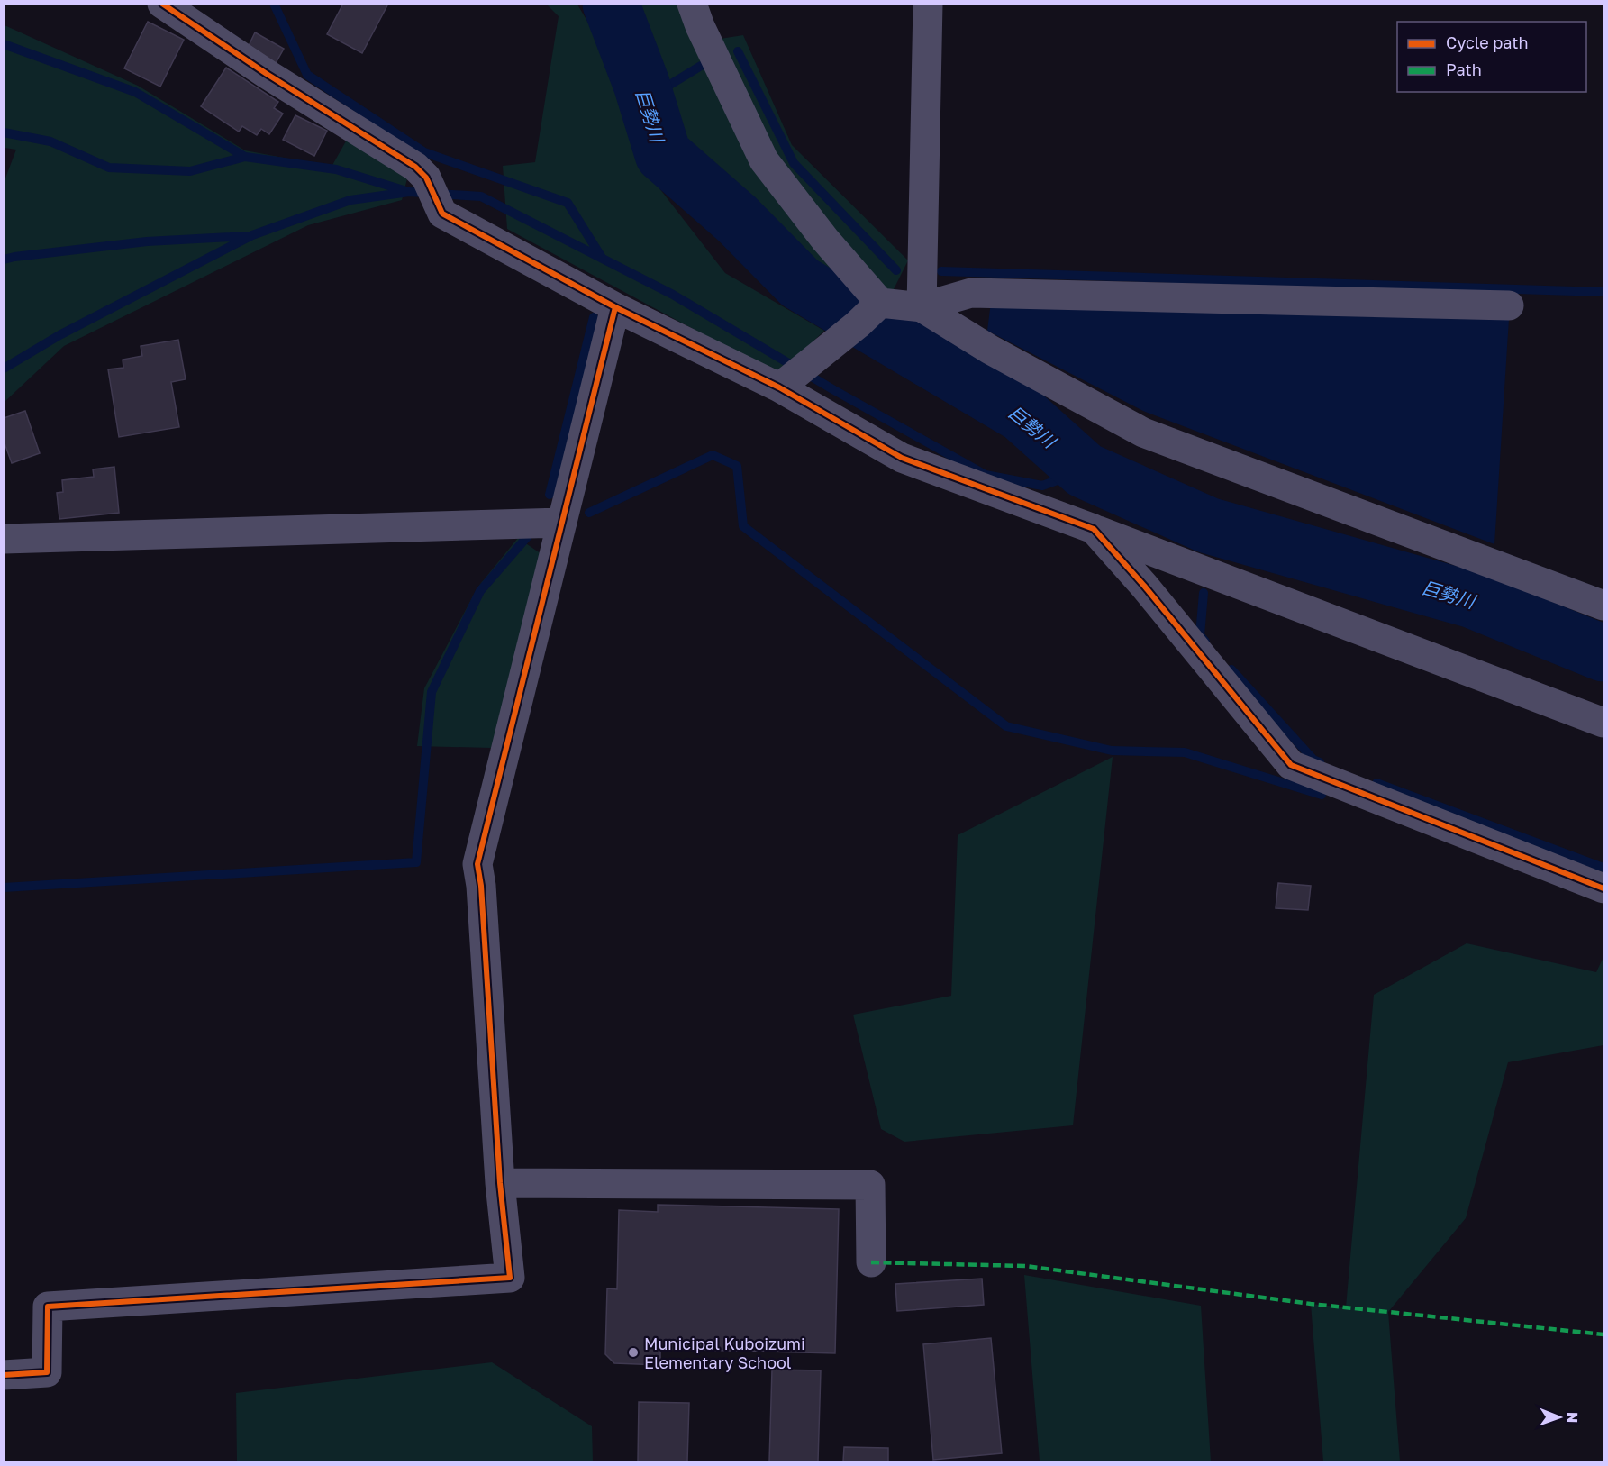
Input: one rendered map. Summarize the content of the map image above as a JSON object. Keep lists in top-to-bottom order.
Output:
{
  "water": ["巨勢川"],
  "places": ["Municipal Kuboizumi Elementary School"],
  "legend": ["Cycle path", "Path"],
  "north": "right"
}
